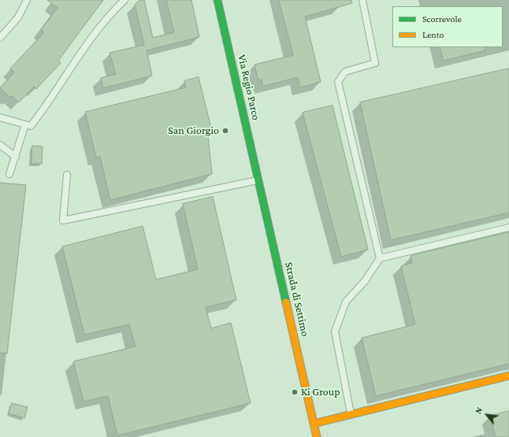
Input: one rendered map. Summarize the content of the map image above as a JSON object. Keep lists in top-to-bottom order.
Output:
{
  "streets": {
    "street": ["Via Regio Parco", "Strada di Settimo"]
  },
  "crossings": [
    ["Via Regio Parco", "Strada di Settimo"]
  ],
  "places": ["San Giorgio", "Ki Group"],
  "legend": ["Scorrevole", "Lento"],
  "north": "top left"
}
